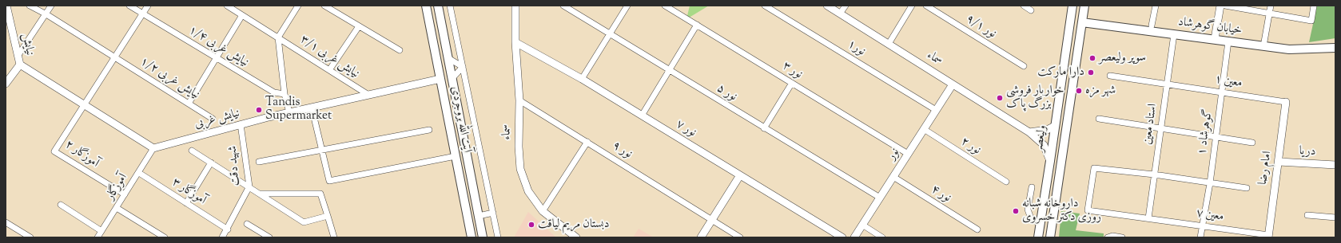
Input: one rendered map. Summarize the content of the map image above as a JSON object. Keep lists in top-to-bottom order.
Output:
{
  "streets": {
    "main road": ["خیابان گوهرشاد", "آیت الله بروجردی", "ولیعصر"],
    "street": [
      "نور ۹/۱",
      "نیایش",
      "نیایش غربی ۱/۴",
      "نور۱",
      "نیایش غربی ۳/۱",
      "سماء",
      "نور ۳",
      "نیایش غربی ۱/۲",
      "معین ۱",
      "نور ۵",
      "نیایش غربی",
      "استاد معین",
      "نور ۷",
      "گوهرشاد ۱",
      "نور ۲",
      "نور ۹",
      "دریا",
      "آموزگار ۲",
      "نور",
      "شهید دقت",
      "امام رضا",
      "آموزگار",
      "آموزگار ۳",
      "نور ۴",
      "معین ۷"
    ]
  },
  "crossings": [
    ["خیابان گوهرشاد", "استاد معین"],
    ["خیابان گوهرشاد", "گوهرشاد ۱"],
    ["خیابان گوهرشاد", "ولیعصر"],
    ["نور۱", "نور"],
    ["نیایش غربی ۳/۱", "نیایش غربی"],
    ["سماء", "نور ۷"],
    ["سماء", "ولیعصر"],
    ["سماء", "نور ۹"],
    ["سماء", "نور"],
    ["نور ۳", "نور"],
    ["معین ۱", "استاد معین"],
    ["معین ۱", "گوهرشاد ۱"],
    ["معین ۱", "امام رضا"],
    ["نور ۵", "نور"],
    ["نیایش غربی", "آیت الله بروجردی"],
    ["نیایش غربی", "شهید دقت"],
    ["نیایش غربی", "آموزگار"],
    ["استاد معین", "معین ۷"],
    ["گوهرشاد ۱", "معین ۷"],
    ["نور ۲", "نور"],
    ["دریا", "امام رضا"],
    ["آموزگار ۲", "آموزگار"],
    ["نور", "نور ۴"],
    ["شهید دقت", "آموزگار ۳"],
    ["امام رضا", "معین ۷"],
    ["آموزگار", "آموزگار ۳"]
  ],
  "places": [
    "سوپر ولیعصر",
    "دارا مارکت",
    "شهر مزه",
    "خواربار فروشی بزرگ پاک",
    "Tandis Supermarket",
    "داروخانه شبانه روزی دکتر خسروی",
    "دبستان مریم لیاقت"
  ]
}
